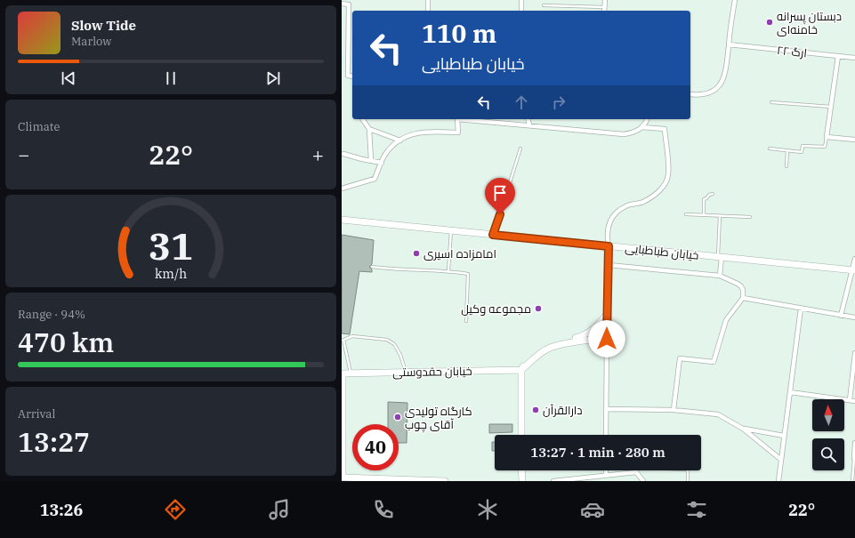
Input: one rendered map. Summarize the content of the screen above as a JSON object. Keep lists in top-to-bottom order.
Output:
{
  "streets": {
    "street": ["ارگ ۲۲", "خیابان طباطبایی", "خیابان حقدوستی"]
  },
  "places": [
    "دبستان پسرانه خامنه‌ای",
    "امامزاده اسیری",
    "مجموعه وکیل",
    "دارالقرآن",
    "کارگاه تولیدی آقای چوب"
  ],
  "north": "top",
  "page": {
    "turn": ["110 m", "خیابان طباطبایی"],
    "song": ["Slow Tide", "Marlow"],
    "tile": [
      "Climate",
      ["Range · 94%", "470 km"],
      ["Arrival", "13:27"]
    ],
    "heat": ["−", "22°", "+"],
    "limit": "40",
    "trip": "13:27 · 1 min · 280 m",
    "tabs": ["13:26", "22°"],
    "gauge": ["31", "km/h"]
  }
}
